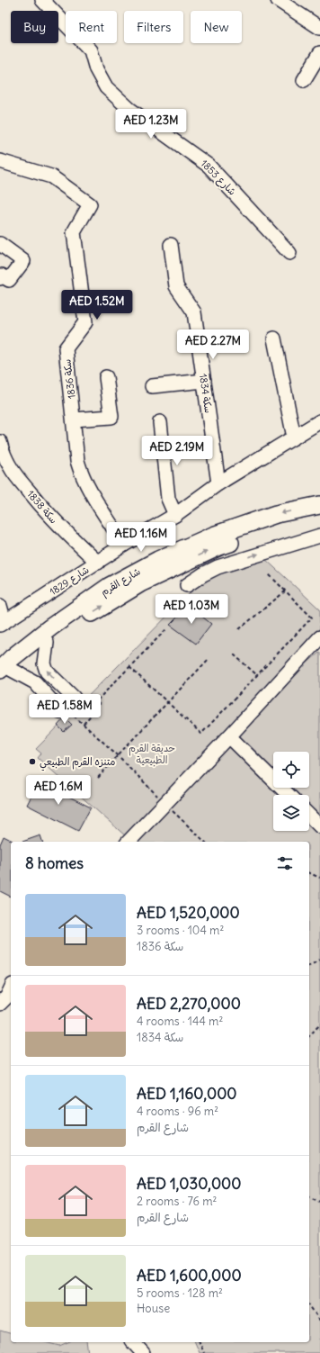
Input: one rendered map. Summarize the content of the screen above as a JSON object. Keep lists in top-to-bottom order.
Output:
{
  "streets": {
    "main road": ["شارع القرم"],
    "street": [
      "شارع 1853",
      "سكة 1836",
      "سكة 1834",
      "1838 سكة",
      "1829 شارع"
    ]
  },
  "crossings": [
    ["سكة 1836", "1829 شارع"],
    ["سكة 1834", "1829 شارع"],
    ["1838 سكة", "1829 شارع"]
  ],
  "parks": ["حديقة القرم الطبيعية"],
  "places": ["متنزه القرم الطبيعي"],
  "page": {
    "chip": [
      "Buy",
      "Rent",
      "Filters",
      "New"
    ],
    "price": [
      "AED 1.23M",
      "AED 1.52M",
      "AED 2.27M",
      "AED 2.19M",
      "AED 1.16M",
      "AED 1.03M",
      "AED 1.58M",
      "AED 1.6M"
    ],
    "heading": "8 homes",
    "list": [
      {
        "name": "AED 1,520,000",
        "note": "3 rooms · 104 m² · سكة 1836"
      },
      {
        "name": "AED 2,270,000",
        "note": "4 rooms · 144 m² · سكة 1834"
      },
      {
        "name": "AED 1,160,000",
        "note": "4 rooms · 96 m² · شارع القرم"
      },
      {
        "name": "AED 1,030,000",
        "note": "2 rooms · 76 m² · شارع القرم"
      },
      {
        "name": "AED 1,600,000",
        "note": "5 rooms · 128 m² · House"
      }
    ]
  }
}
